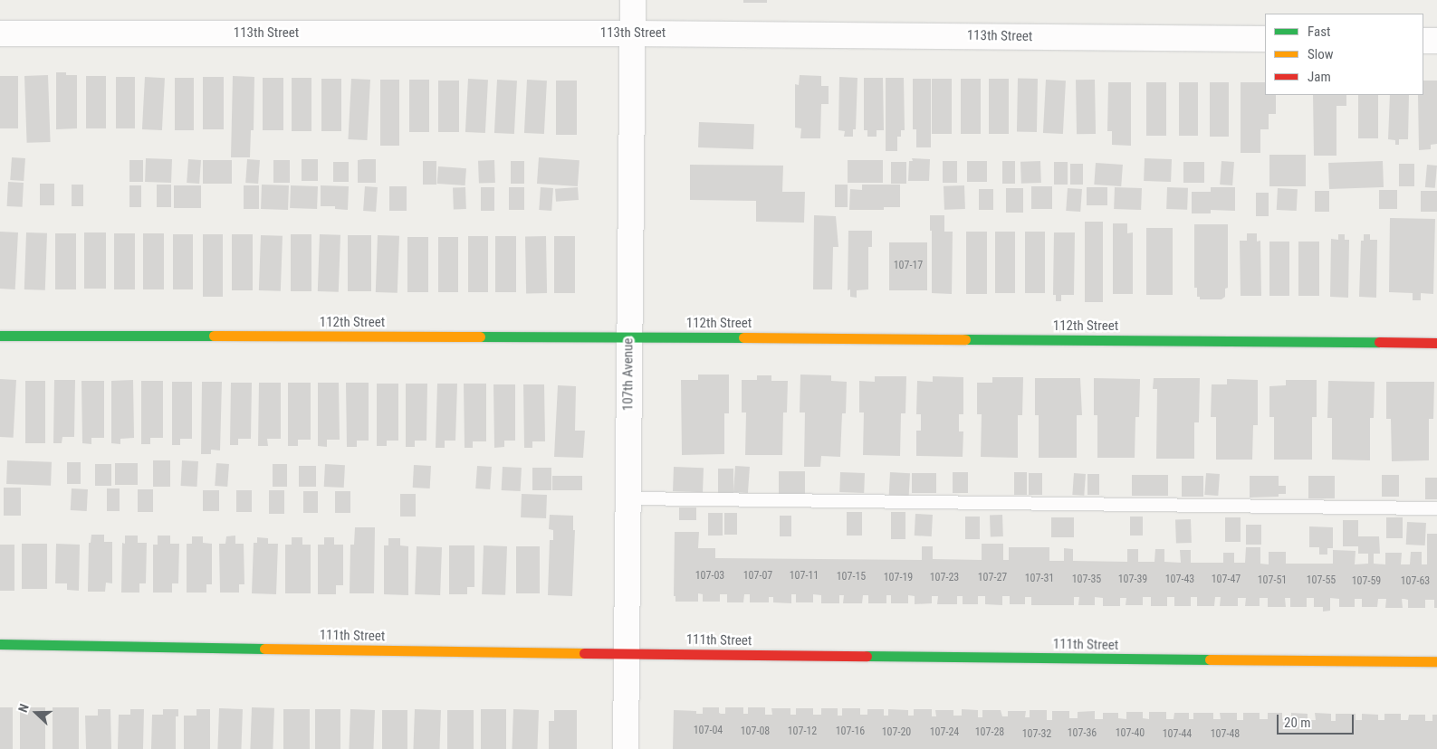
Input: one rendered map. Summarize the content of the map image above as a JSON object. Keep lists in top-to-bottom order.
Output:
{
  "streets": {
    "street": [
      "113th Street",
      "112th Street",
      "107th Avenue",
      "111th Street"
    ]
  },
  "crossings": [
    ["113th Street", "107th Avenue"],
    ["112th Street", "107th Avenue"],
    ["107th Avenue", "111th Street"]
  ],
  "house_numbers": [
    "107-17",
    "107-03",
    "107-07",
    "107-11",
    "107-15",
    "107-19",
    "107-23",
    "107-27",
    "107-31",
    "107-35",
    "107-39",
    "107-43",
    "107-47",
    "107-51",
    "107-55",
    "107-59",
    "107-63",
    "107-04",
    "107-08",
    "107-12",
    "107-16",
    "107-20",
    "107-24",
    "107-28",
    "107-36",
    "107-40",
    "107-32",
    "107-44",
    "107-48"
  ],
  "legend": ["Fast", "Slow", "Jam"],
  "scale_bar": "20 m",
  "north": "left"
}
